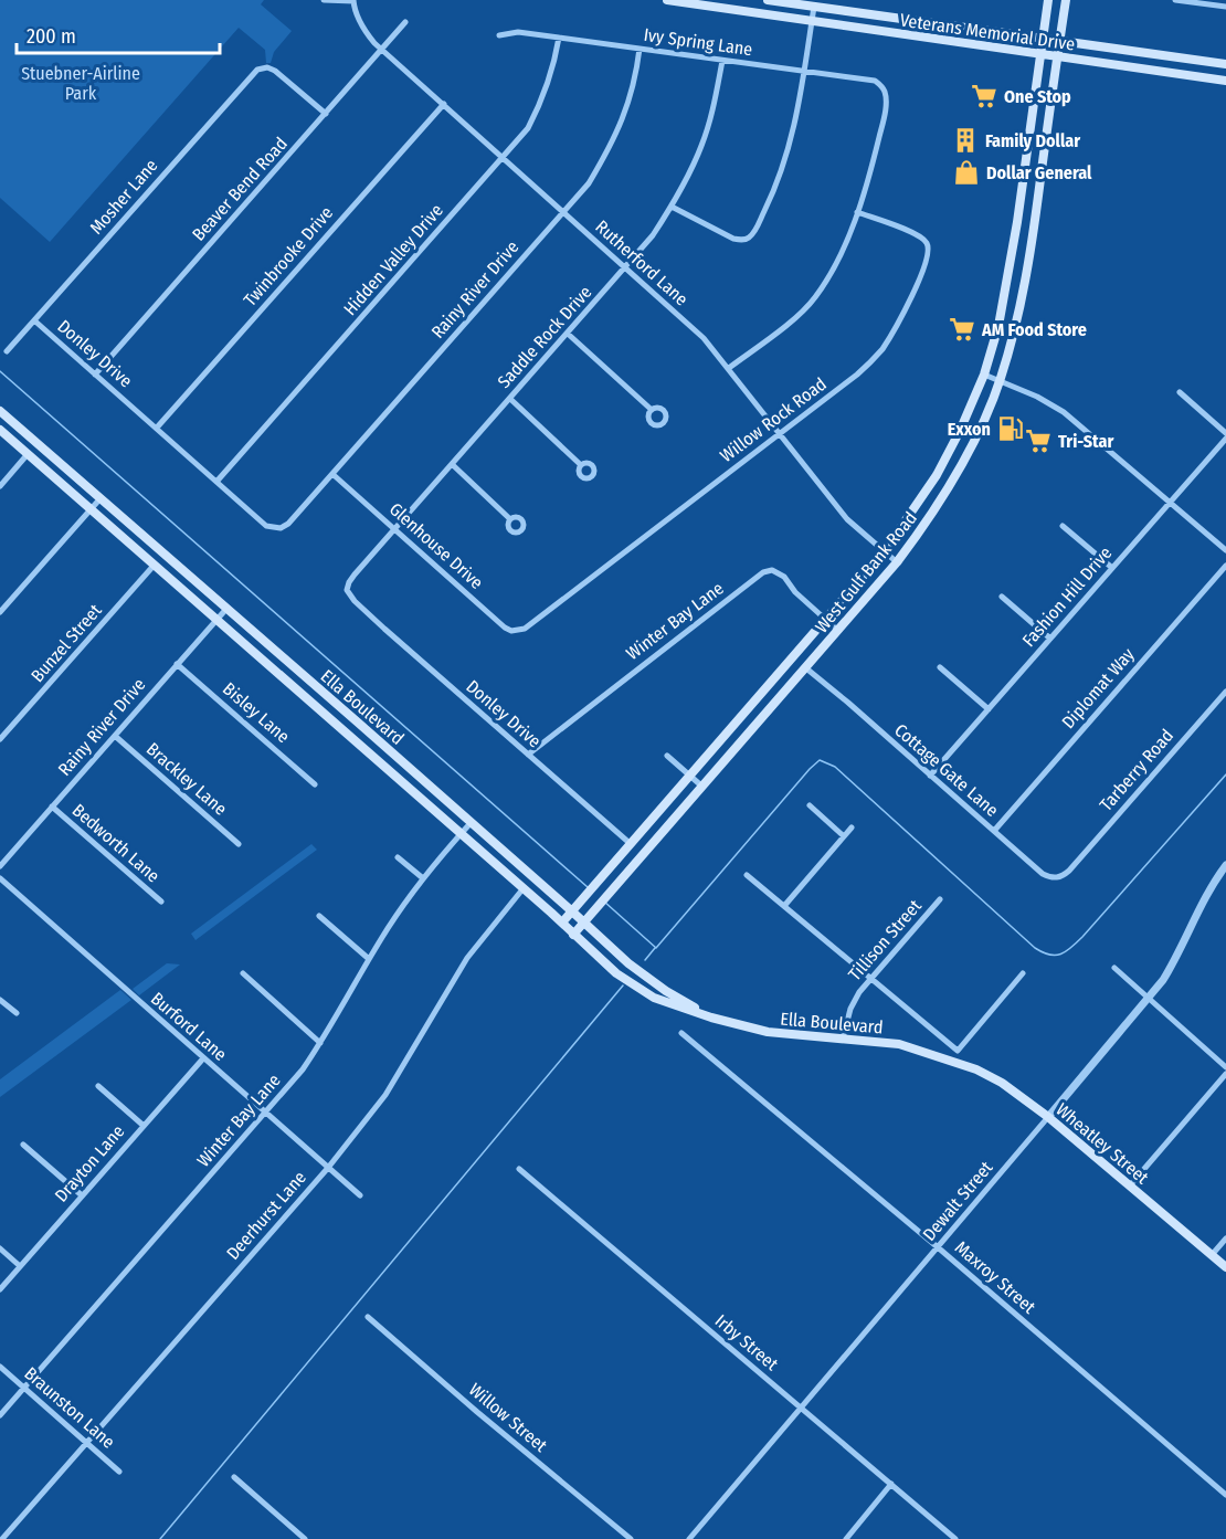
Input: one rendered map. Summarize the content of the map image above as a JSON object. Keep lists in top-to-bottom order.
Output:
{
  "streets": {
    "main road": [
      "Veterans Memorial Drive",
      "West Gulf Bank Road",
      "Ella Boulevard",
      "Wheatley Street"
    ],
    "street": [
      "Ivy Spring Lane",
      "Beaver Bend Road",
      "Mosher Lane",
      "Twinbrooke Drive",
      "Hidden Valley Drive",
      "Rutherford Lane",
      "Rainy River Drive",
      "Saddle Rock Drive",
      "Donley Drive",
      "Willow Rock Road",
      "Glenhouse Drive",
      "Fashion Hill Drive",
      "Winter Bay Lane",
      "Bunzel Street",
      "Diplomat Way",
      "Bisley Lane",
      "Cottage Gate Lane",
      "Tarberry Road",
      "Brackley Lane",
      "Bedworth Lane",
      "Tillison Street",
      "Burford Lane",
      "Drayton Lane",
      "Dewalt Street",
      "Deerhurst Lane",
      "Maxroy Street",
      "Irby Street",
      "Braunston Lane",
      "Willow Street"
    ]
  },
  "crossings": [
    ["Veterans Memorial Drive", "West Gulf Bank Road"],
    ["Ivy Spring Lane", "Hidden Valley Drive"],
    ["Ivy Spring Lane", "Rainy River Drive"],
    ["Ivy Spring Lane", "Saddle Rock Drive"],
    ["Ivy Spring Lane", "Willow Rock Road"],
    ["Beaver Bend Road", "Mosher Lane"],
    ["Beaver Bend Road", "Rutherford Lane"],
    ["Beaver Bend Road", "Donley Drive"],
    ["Mosher Lane", "Donley Drive"],
    ["Twinbrooke Drive", "Rutherford Lane"],
    ["Twinbrooke Drive", "Donley Drive"],
    ["Hidden Valley Drive", "Rutherford Lane"],
    ["Hidden Valley Drive", "Donley Drive"],
    ["Rutherford Lane", "Rainy River Drive"],
    ["Rutherford Lane", "Saddle Rock Drive"],
    ["Rutherford Lane", "Willow Rock Road"],
    ["Rutherford Lane", "West Gulf Bank Road"],
    ["Rainy River Drive", "Donley Drive"],
    ["Rainy River Drive", "Glenhouse Drive"],
    ["Rainy River Drive", "Ella Boulevard"],
    ["Rainy River Drive", "Bisley Lane"],
    ["Rainy River Drive", "Brackley Lane"],
    ["Rainy River Drive", "Bedworth Lane"],
    ["Saddle Rock Drive", "Donley Drive"],
    ["Saddle Rock Drive", "Glenhouse Drive"],
    ["Donley Drive", "West Gulf Bank Road"],
    ["Donley Drive", "Winter Bay Lane"],
    ["Willow Rock Road", "Glenhouse Drive"],
    ["West Gulf Bank Road", "Winter Bay Lane"],
    ["West Gulf Bank Road", "Ella Boulevard"],
    ["West Gulf Bank Road", "Cottage Gate Lane"],
    ["Fashion Hill Drive", "Cottage Gate Lane"],
    ["Winter Bay Lane", "Ella Boulevard"],
    ["Winter Bay Lane", "Burford Lane"],
    ["Winter Bay Lane", "Braunston Lane"],
    ["Bunzel Street", "Ella Boulevard"],
    ["Diplomat Way", "Cottage Gate Lane"],
    ["Ella Boulevard", "Tillison Street"],
    ["Ella Boulevard", "Wheatley Street"],
    ["Ella Boulevard", "Deerhurst Lane"],
    ["Cottage Gate Lane", "Tarberry Road"],
    ["Burford Lane", "Drayton Lane"],
    ["Burford Lane", "Deerhurst Lane"],
    ["Wheatley Street", "Dewalt Street"],
    ["Dewalt Street", "Maxroy Street"],
    ["Dewalt Street", "Irby Street"],
    ["Deerhurst Lane", "Braunston Lane"]
  ],
  "parks": ["Stuebner-Airline Park"],
  "places": {
    "supermarket": ["One Stop", "AM Food Store", "Tri-Star"],
    "building": ["Family Dollar"],
    "shop": ["Dollar General"],
    "fuel station": ["Exxon"]
  },
  "scale_bar": "200 m"
}
